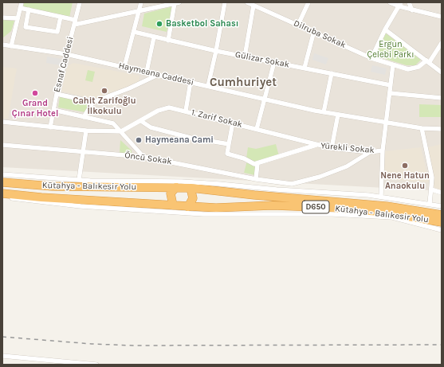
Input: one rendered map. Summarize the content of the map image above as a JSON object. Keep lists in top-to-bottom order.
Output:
{
  "streets": {
    "highway": ["Kütahya - Balıkesir Yolu", "D650"],
    "street": [
      "Dilruba Sokak",
      "Gülizar Sokak",
      "Esnaf Caddesi",
      "Haymeana Caddesi",
      "1. Zarif Sokak",
      "Yürekli Sokak",
      "Öncü Sokak"
    ]
  },
  "crossings": [
    ["Esnaf Caddesi", "Haymeana Caddesi"],
    ["1. Zarif Sokak", "Yürekli Sokak"],
    ["Yürekli Sokak", "Öncü Sokak"]
  ],
  "districts": ["Cumhuriyet"],
  "parks": ["Ergun Çelebi Parkı"],
  "places": [
    "Basketbol Sahası",
    "Cahit Zarifoğlu İlkokulu",
    "Grand Çınar Hotel",
    "Haymeana Cami",
    "Nene Hatun Anaokulu"
  ]
}
